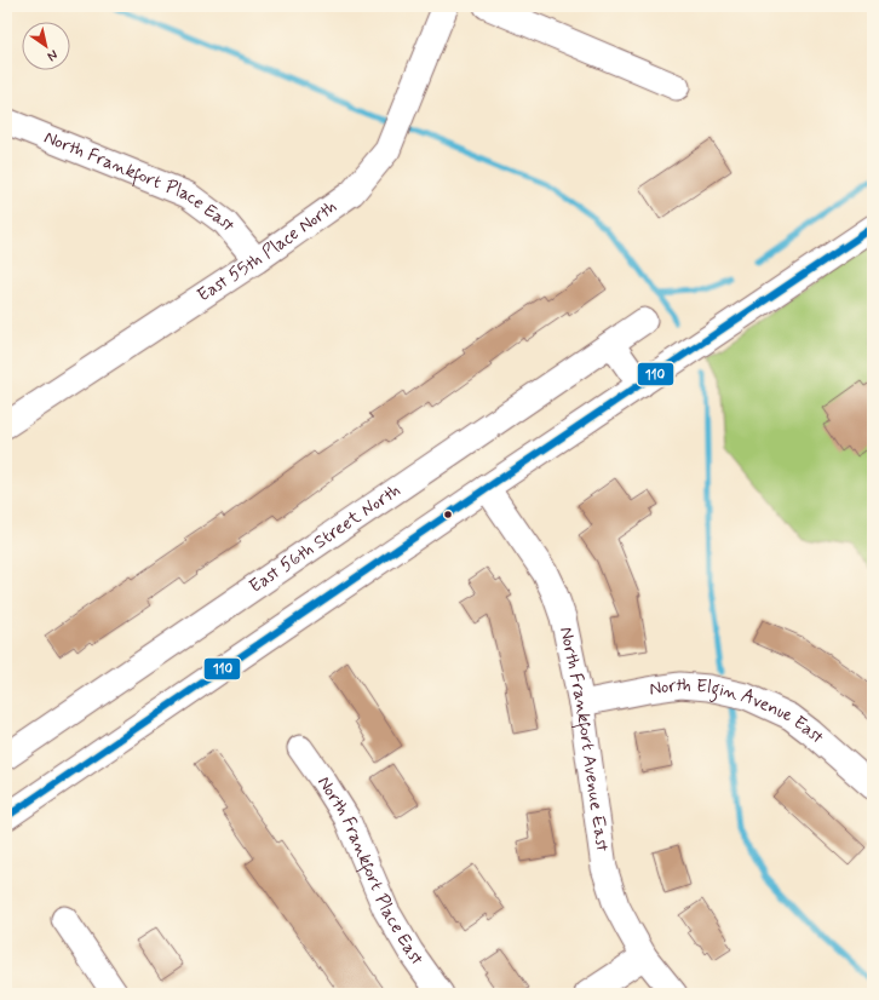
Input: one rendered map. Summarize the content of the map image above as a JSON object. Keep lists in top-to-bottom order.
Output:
{
  "streets": {
    "street": [
      "North Frankfort Place East",
      "East 55th Place North",
      "East 56th Street North",
      "North Elgin Avenue East",
      "North Frankfort Avenue East"
    ]
  },
  "crossings": [
    ["North Frankfort Place East", "East 55th Place North"],
    ["North Elgin Avenue East", "North Frankfort Avenue East"]
  ],
  "lines": ["transit line 110"],
  "north": "bottom right"
}
